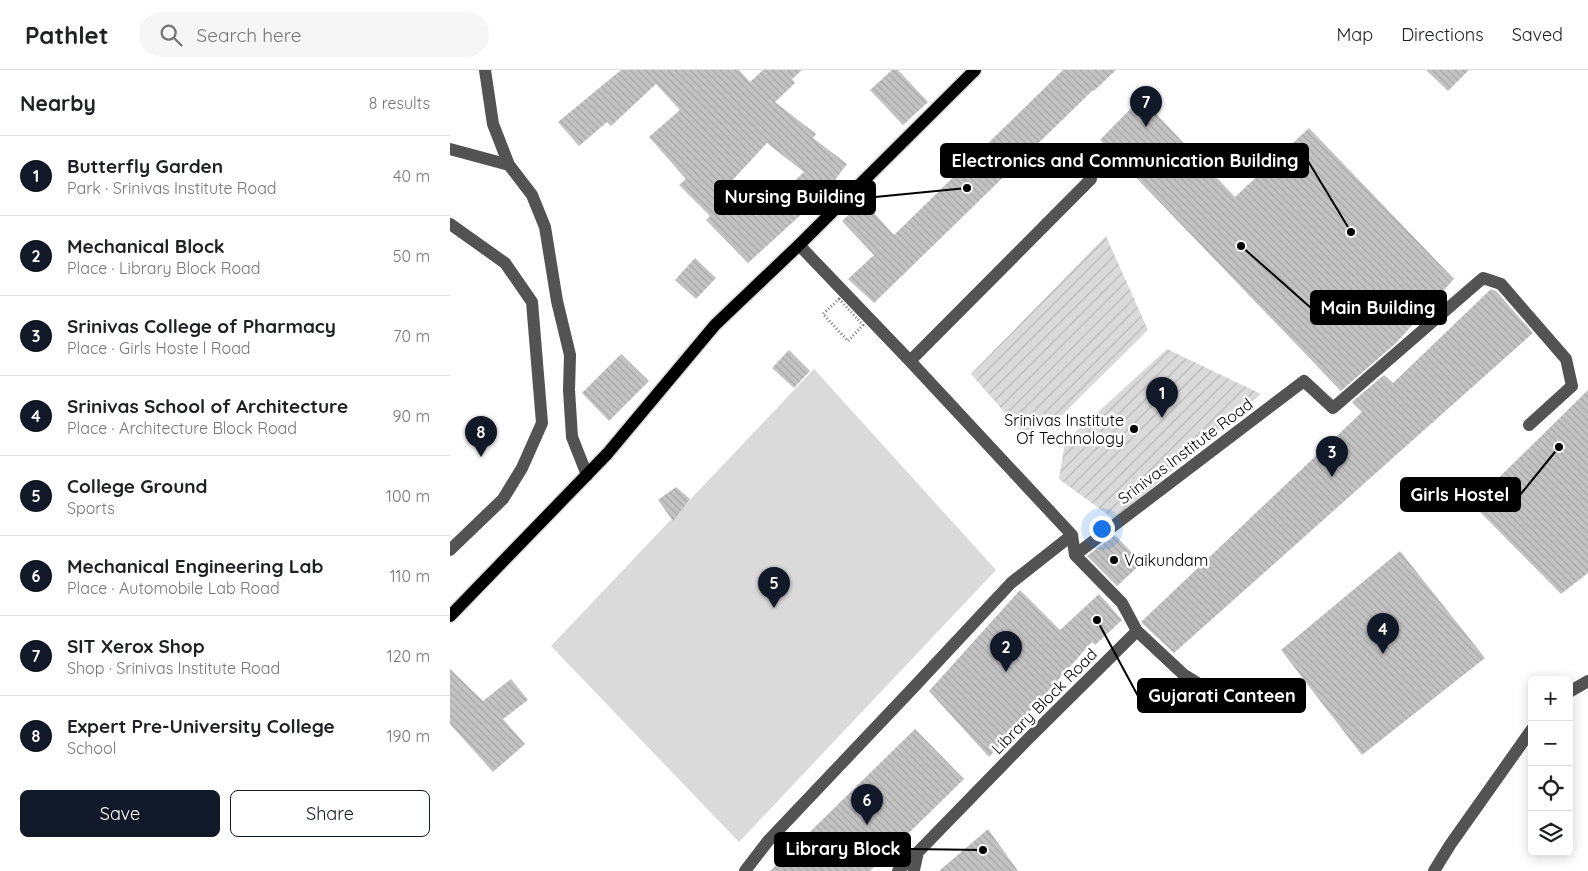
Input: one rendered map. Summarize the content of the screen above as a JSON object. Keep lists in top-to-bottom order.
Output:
{
  "streets": {
    "street": ["Srinivas Institute Road", "Library Block Road"]
  },
  "places": [
    "Nursing Building",
    "Electronics and Communication Building",
    "Main Building",
    "Srinivas Institute Of Technology",
    "Girls Hostel",
    "Vaikundam",
    "Gujarati Canteen",
    "Library Block"
  ],
  "page": {
    "header": "Pathlet",
    "search": "Search here",
    "nav": ["Map", "Directions", "Saved"],
    "heading": ["Nearby", "8 results"],
    "pins": [
      "7",
      "1",
      "8",
      "3",
      "5",
      "4",
      "2",
      "6"
    ],
    "list": [
      {
        "mark": "1",
        "name": "Butterfly Garden",
        "note": "Park · Srinivas Institute Road",
        "value": "40 m"
      },
      {
        "mark": "2",
        "name": "Mechanical Block",
        "note": "Place · Library Block Road",
        "value": "50 m"
      },
      {
        "mark": "3",
        "name": "Srinivas College of Pharmacy",
        "note": "Place · Girls Hoste l Road",
        "value": "70 m"
      },
      {
        "mark": "4",
        "name": "Srinivas School of Architecture",
        "note": "Place · Architecture Block Road",
        "value": "90 m"
      },
      {
        "mark": "5",
        "name": "College Ground",
        "note": "Sports",
        "value": "100 m"
      },
      {
        "mark": "6",
        "name": "Mechanical Engineering Lab",
        "note": "Place · Automobile Lab Road",
        "value": "110 m"
      },
      {
        "mark": "7",
        "name": "SIT Xerox Shop",
        "note": "Shop · Srinivas Institute Road",
        "value": "120 m"
      },
      {
        "mark": "8",
        "name": "Expert Pre-University College",
        "note": "School",
        "value": "190 m"
      }
    ],
    "map_buttons": ["+", "−"],
    "buttons": ["Save", "Share"]
  }
}
